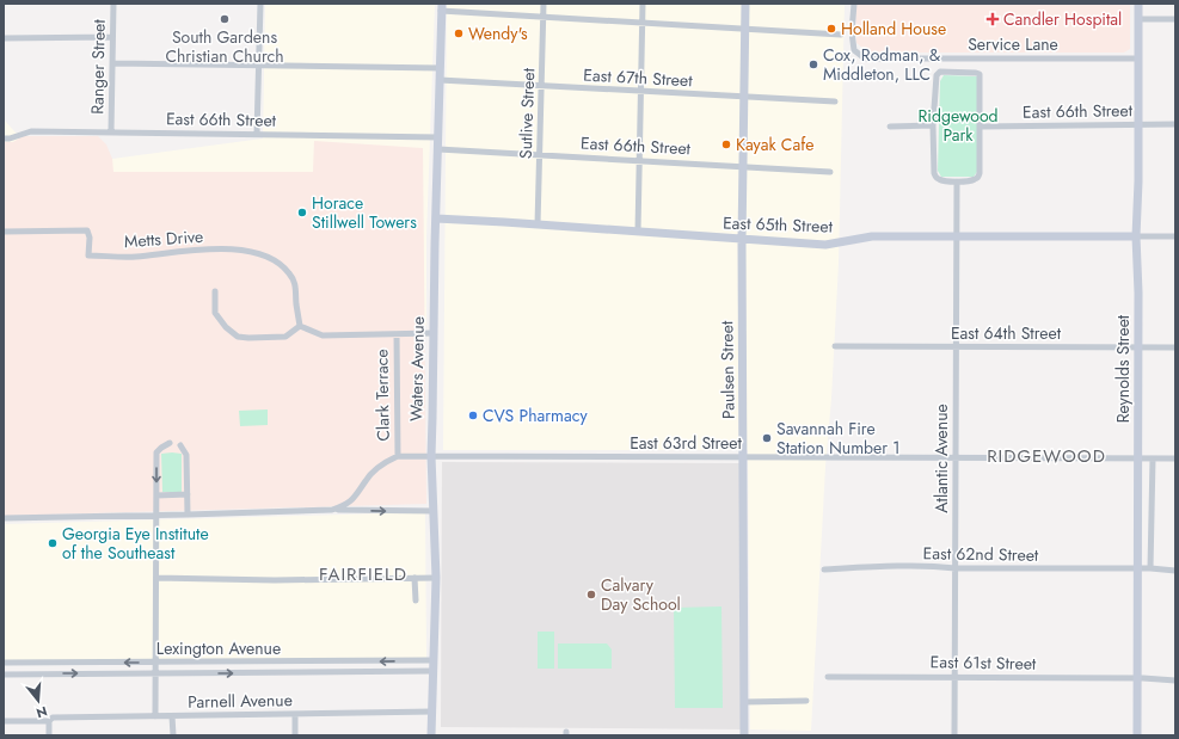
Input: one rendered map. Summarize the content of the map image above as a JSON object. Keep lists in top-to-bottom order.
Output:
{
  "streets": {
    "street": [
      "Service Lane",
      "Ranger Street",
      "East 67th Street",
      "East 66th Street",
      "Sutlive Street",
      "East 65th Street",
      "Metts Drive",
      "East 64th Street",
      "Waters Avenue",
      "Reynolds Street",
      "Paulsen Street",
      "Clark Terrace",
      "East 63rd Street",
      "Atlantic Avenue",
      "East 62nd Street",
      "Lexington Avenue",
      "East 61st Street",
      "Parnell Avenue"
    ]
  },
  "crossings": [
    ["Service Lane", "Reynolds Street"],
    ["Ranger Street", "East 66th Street"],
    ["East 67th Street", "Sutlive Street"],
    ["East 67th Street", "Waters Avenue"],
    ["East 67th Street", "Paulsen Street"],
    ["East 66th Street", "Sutlive Street"],
    ["East 66th Street", "Waters Avenue"],
    ["East 66th Street", "Reynolds Street"],
    ["East 66th Street", "Paulsen Street"],
    ["Sutlive Street", "East 65th Street"],
    ["East 65th Street", "Waters Avenue"],
    ["East 65th Street", "Reynolds Street"],
    ["East 65th Street", "Paulsen Street"],
    ["East 65th Street", "Atlantic Avenue"],
    ["Metts Drive", "Clark Terrace"],
    ["East 64th Street", "Reynolds Street"],
    ["East 64th Street", "Atlantic Avenue"],
    ["Waters Avenue", "Clark Terrace"],
    ["Waters Avenue", "East 63rd Street"],
    ["Waters Avenue", "Lexington Avenue"],
    ["Waters Avenue", "Parnell Avenue"],
    ["Reynolds Street", "East 63rd Street"],
    ["Reynolds Street", "East 62nd Street"],
    ["Reynolds Street", "East 61st Street"],
    ["Paulsen Street", "East 63rd Street"],
    ["Clark Terrace", "East 63rd Street"],
    ["East 63rd Street", "Atlantic Avenue"],
    ["Atlantic Avenue", "East 62nd Street"],
    ["Atlantic Avenue", "East 61st Street"]
  ],
  "districts": ["RIDGEWOOD", "FAIRFIELD"],
  "parks": ["Ridgewood Park"],
  "places": {
    "other": [
      "South Gardens Christian Church",
      "Holland House",
      "Wendy's",
      "Cox, Rodman, & Middleton, LLC",
      "Kayak Cafe",
      "Horace Stillwell Towers",
      "CVS Pharmacy",
      "Savannah Fire Station Number 1",
      "Georgia Eye Institute of the Southeast",
      "Calvary Day School"
    ],
    "health": ["Candler Hospital"]
  },
  "north": "bottom"
}
